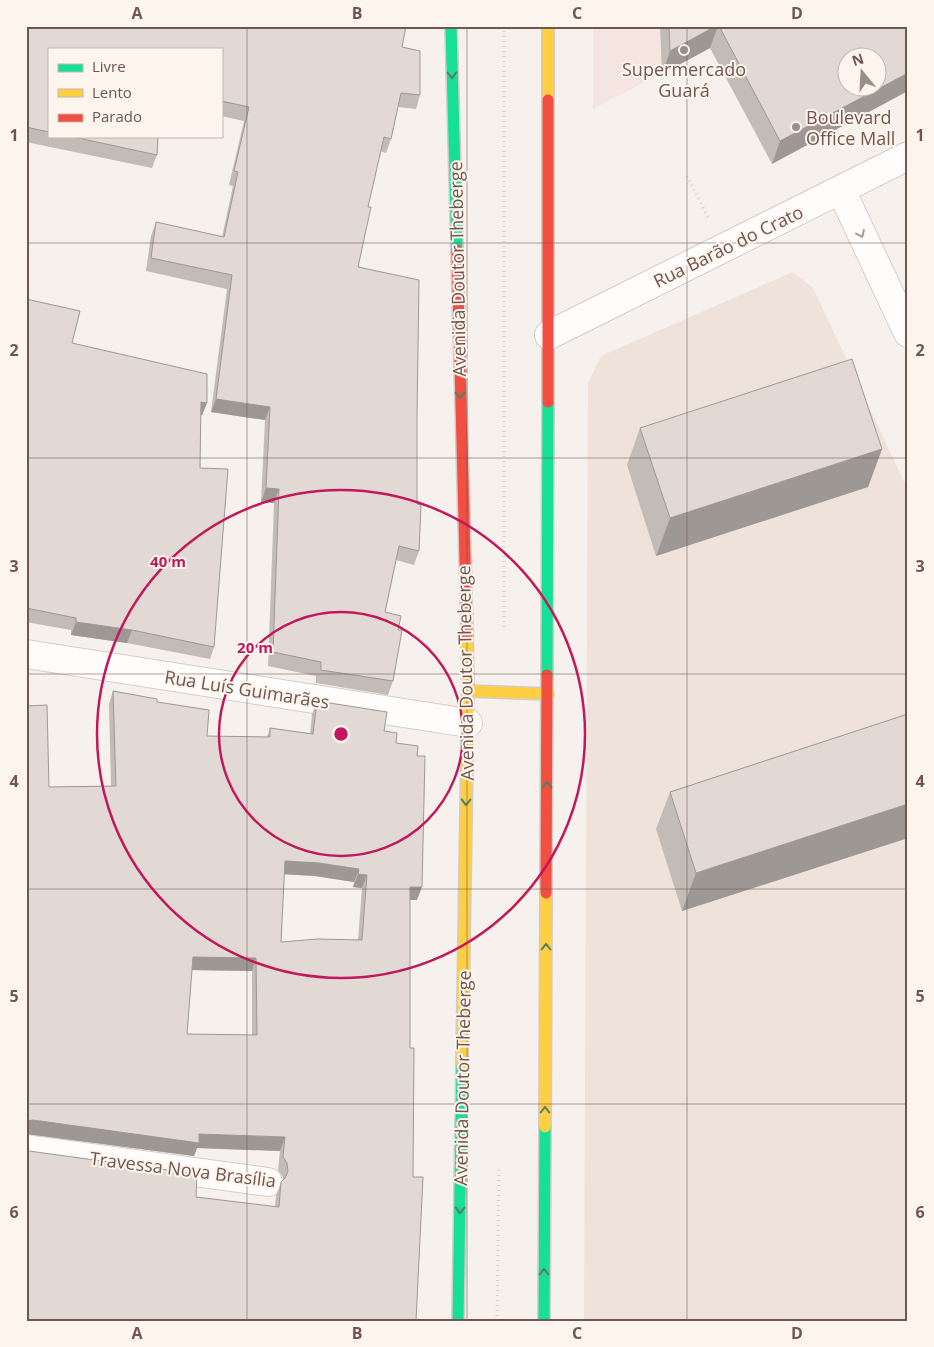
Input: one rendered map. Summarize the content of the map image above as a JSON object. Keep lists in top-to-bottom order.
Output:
{
  "streets": {
    "main road": ["Avenida Doutor Theberge"],
    "street": ["Rua Barão do Crato", "Rua Luís Guimarães", "Travessa Nova Brasília"]
  },
  "crossings": [
    ["Avenida Doutor Theberge", "Rua Luís Guimarães"]
  ],
  "places": ["Supermercado Guará", "Boulevard Office Mall"],
  "legend": ["Livre", "Lento", "Parado"],
  "north": "top",
  "grid": {
    "columns": [
      "A",
      "B",
      "C",
      "D"
    ],
    "rows": [
      "1",
      "2",
      "3",
      "4",
      "5",
      "6"
    ]
  },
  "rings": ["40 m", "20 m"]
}
